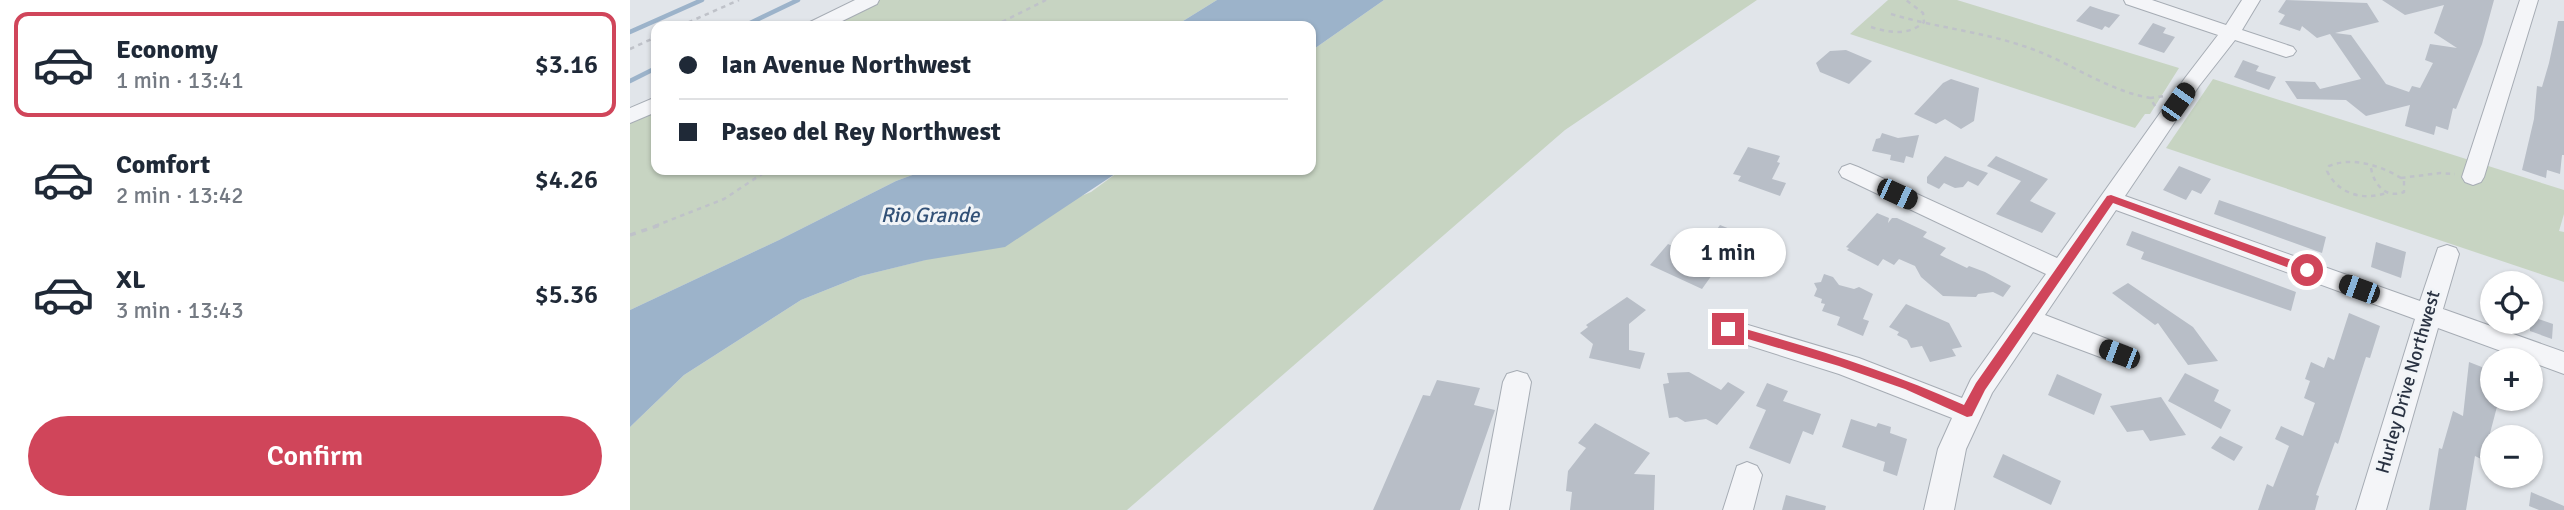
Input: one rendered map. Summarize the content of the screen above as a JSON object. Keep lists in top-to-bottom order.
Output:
{
  "streets": {
    "street": ["Hurley Drive Northwest"]
  },
  "water": ["Rio Grande"],
  "page": {
    "list": [
      {
        "name": "Economy",
        "note": "1 min · 13:41",
        "value": "$3.16"
      },
      {
        "name": "Comfort",
        "note": "2 min · 13:42",
        "value": "$4.26"
      },
      {
        "name": "XL",
        "note": "3 min · 13:43",
        "value": "$5.36"
      }
    ],
    "banner": ["Ian Avenue Northwest", "Paseo del Rey Northwest"],
    "bubble": "1 min",
    "map_buttons": ["+", "−"],
    "buttons": "Confirm"
  }
}
